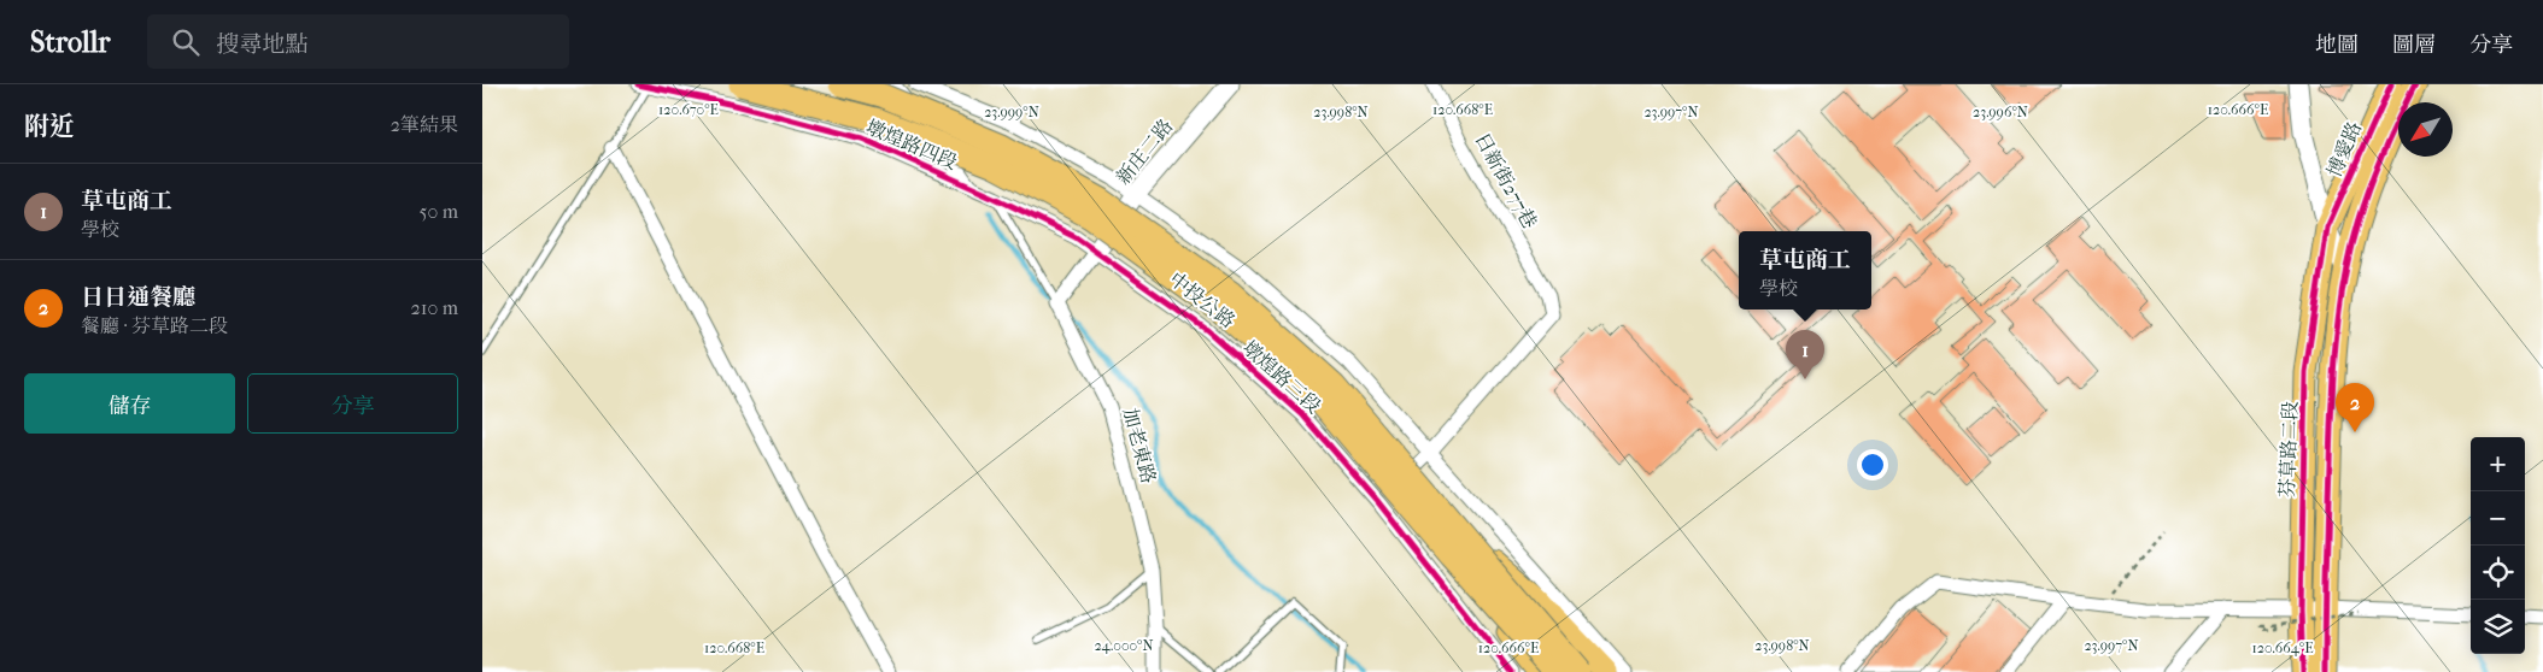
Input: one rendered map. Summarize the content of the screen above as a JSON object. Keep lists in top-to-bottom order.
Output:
{
  "streets": {
    "main road": ["博愛路", "中投公路", "芬草路二段"],
    "street": [
      "墩煌路四段",
      "新庄二路",
      "日新街277巷",
      "墩煌路三段",
      "加老東路"
    ]
  },
  "crossings": [
    ["墩煌路四段", "墩煌路三段"],
    ["博愛路", "芬草路二段"],
    ["新庄二路", "墩煌路三段"]
  ],
  "north": "bottom left",
  "page": {
    "header": "Strollr",
    "search": "搜尋地點",
    "nav": ["地圖", "圖層", "分享"],
    "heading": ["附近", "2筆結果"],
    "list": [
      {
        "mark": "1",
        "name": "草屯商工",
        "note": "學校",
        "value": "50 m"
      },
      {
        "mark": "2",
        "name": "日日通餐廳",
        "note": "餐廳 · 芬草路二段",
        "value": "210 m"
      }
    ],
    "popup": ["草屯商工", "學校"],
    "pins": ["1", "2"],
    "buttons": ["儲存", "分享"],
    "map_buttons": ["+", "−"]
  },
  "coordinates": [
    "120.670°E",
    "120.668°E",
    "120.666°E",
    "23.999°N",
    "23.998°N",
    "23.997°N",
    "23.996°N",
    "24.000°N",
    "120.664°E"
  ]
}
